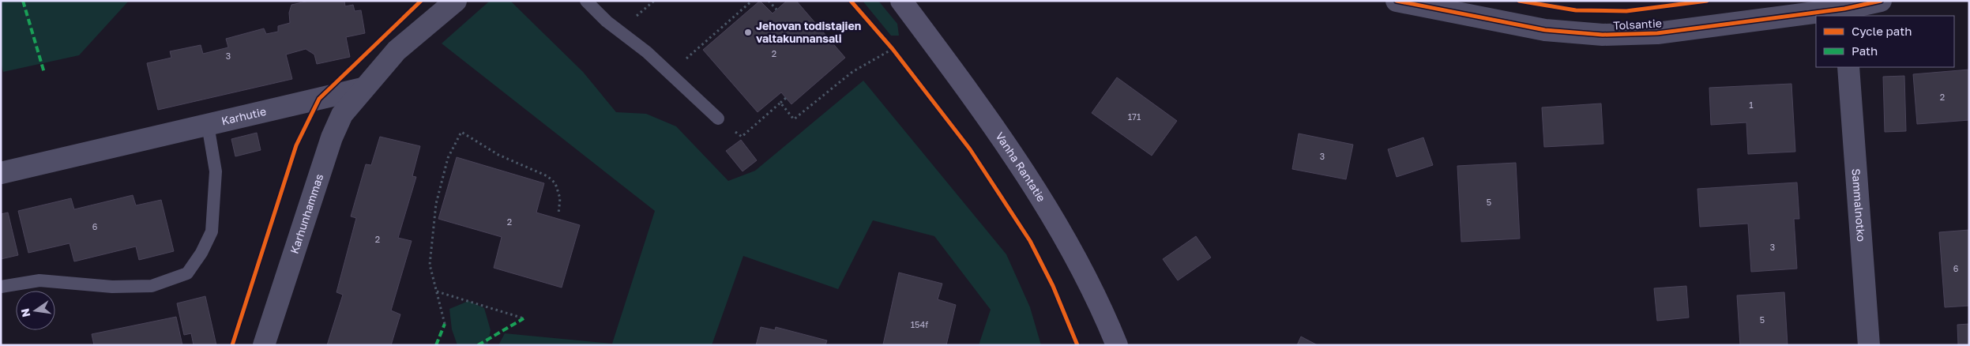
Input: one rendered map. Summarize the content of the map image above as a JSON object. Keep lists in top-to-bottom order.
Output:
{
  "streets": {
    "main road": ["Vanha Rantatie"],
    "street": [
      "Tolsantie",
      "Karhutie",
      "Sammalnotko",
      "Karhunhammas"
    ]
  },
  "crossings": [
    ["Karhutie", "Karhunhammas"]
  ],
  "places": ["Jehovan todistajien valtakunnansali"],
  "house_numbers": [
    "2",
    "3",
    "2",
    "1",
    "171",
    "3",
    "5",
    "2",
    "6",
    "2",
    "3",
    "6",
    "5",
    "154f"
  ],
  "legend": ["Cycle path", "Path"],
  "north": "left"
}
